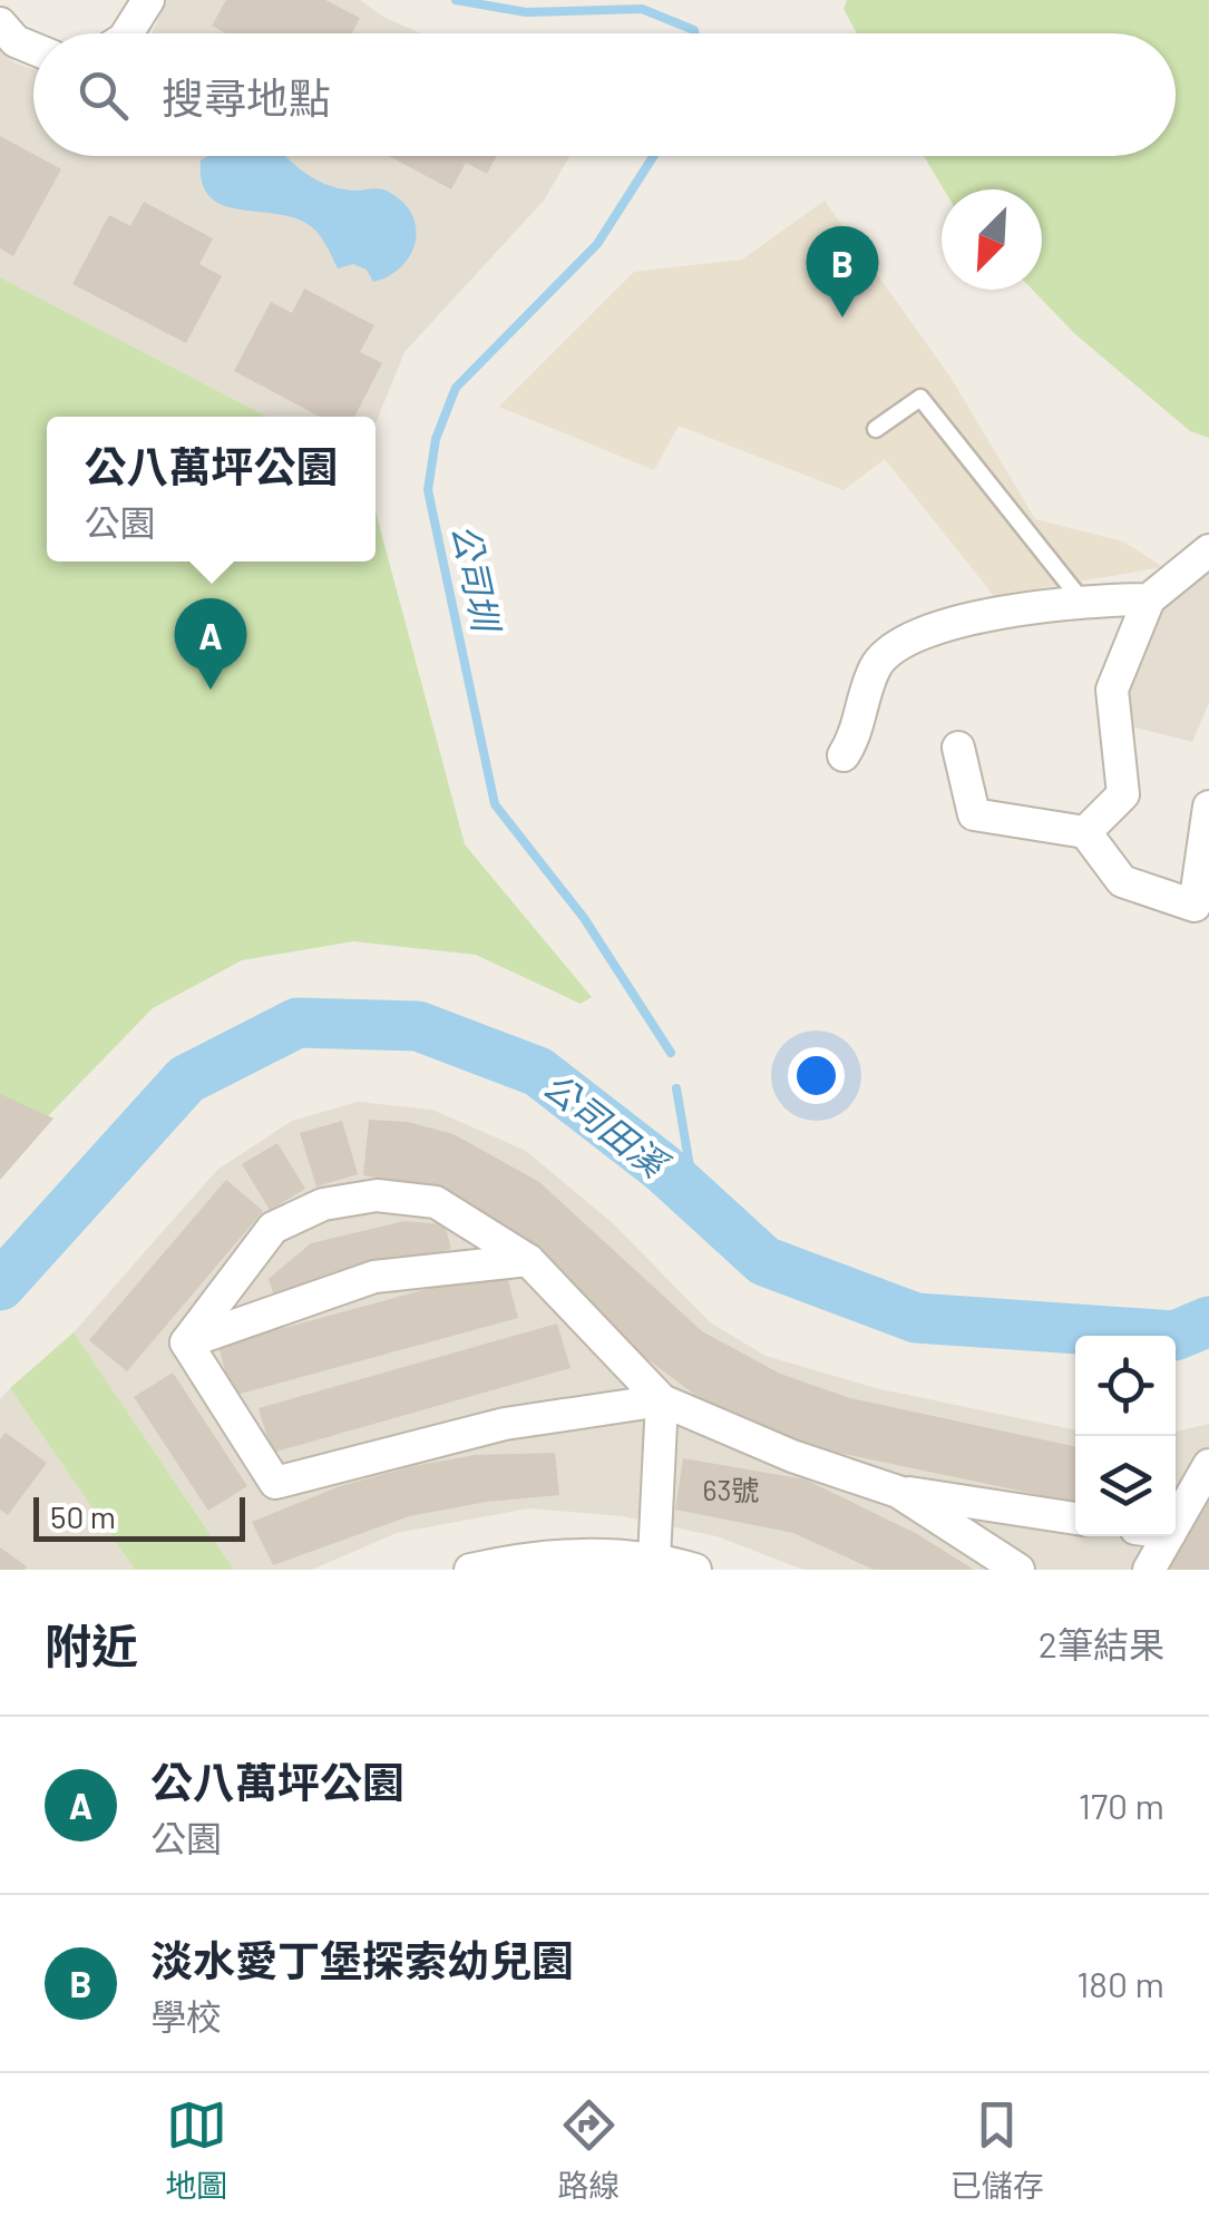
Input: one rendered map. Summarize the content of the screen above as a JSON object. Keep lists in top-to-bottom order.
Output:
{
  "water": ["公司圳", "公司田溪"],
  "house_numbers": ["63號"],
  "scale_bar": "50 m",
  "north": "bottom left",
  "page": {
    "search": "搜尋地點",
    "pins": ["B", "A"],
    "popup": ["公八萬坪公園", "公園"],
    "scale": "50 m",
    "heading": ["附近", "2筆結果"],
    "list": [
      {
        "mark": "A",
        "name": "公八萬坪公園",
        "note": "公園",
        "value": "170 m"
      },
      {
        "mark": "B",
        "name": "淡水愛丁堡探索幼兒園",
        "note": "學校",
        "value": "180 m"
      }
    ],
    "nav": ["地圖", "路線", "已儲存"]
  }
}
